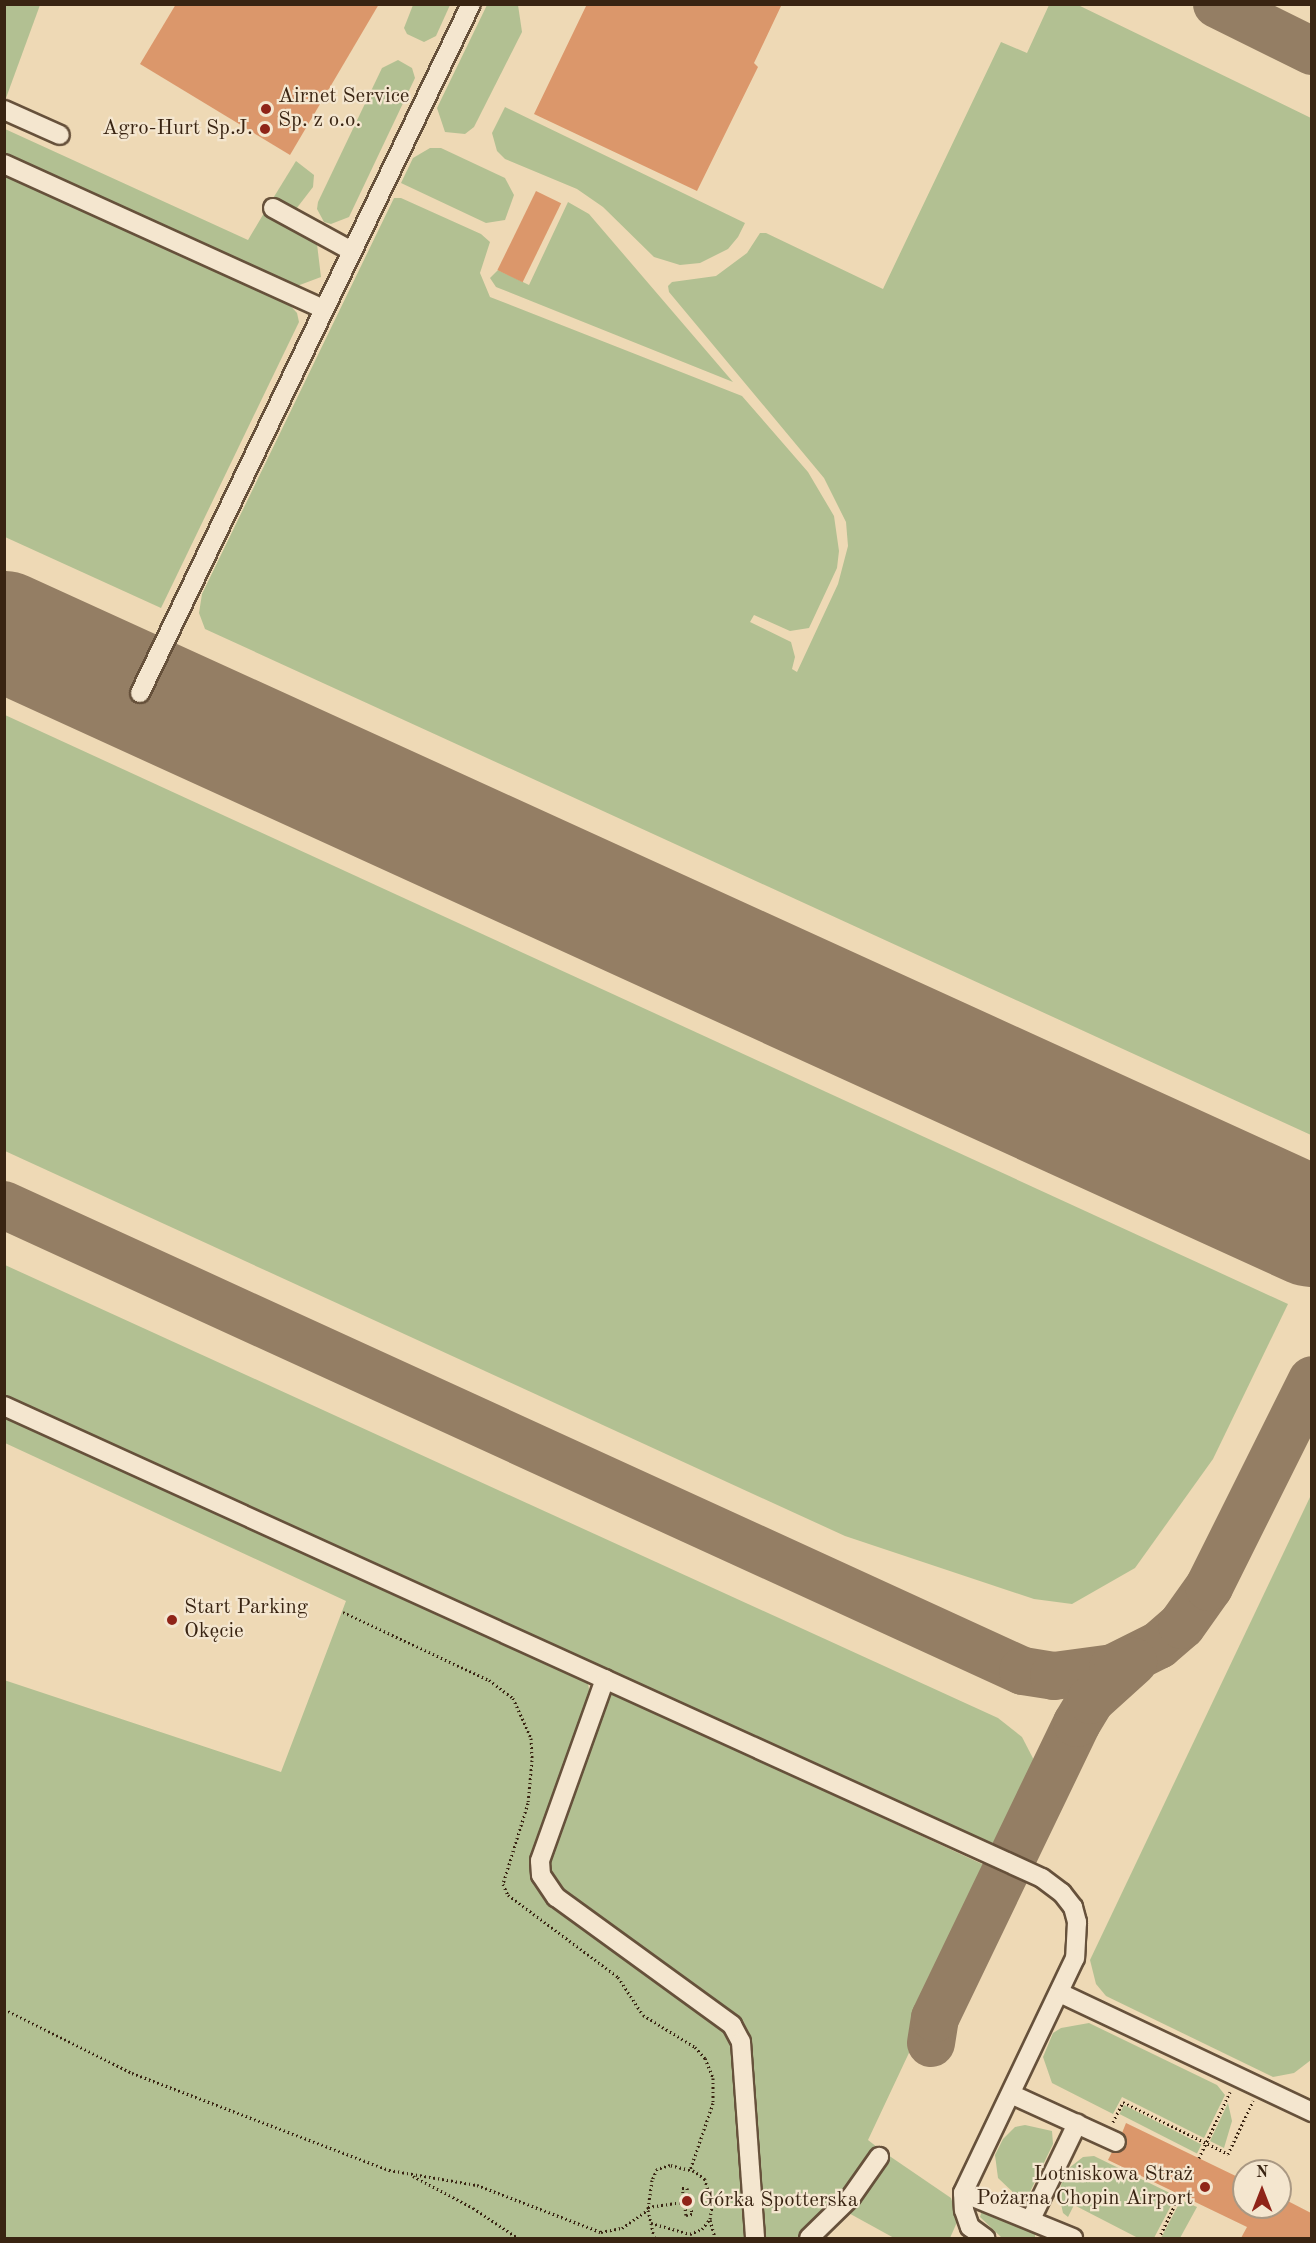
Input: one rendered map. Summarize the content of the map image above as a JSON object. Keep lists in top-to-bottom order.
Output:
{
  "places": [
    "Airnet Service Sp. z o.o.",
    "Agro-Hurt Sp.J.",
    "Start Parking Okęcie",
    "Lotniskowa Straż Pożarna Chopin Airport",
    "Górka Spotterska"
  ],
  "north": "top"
}
